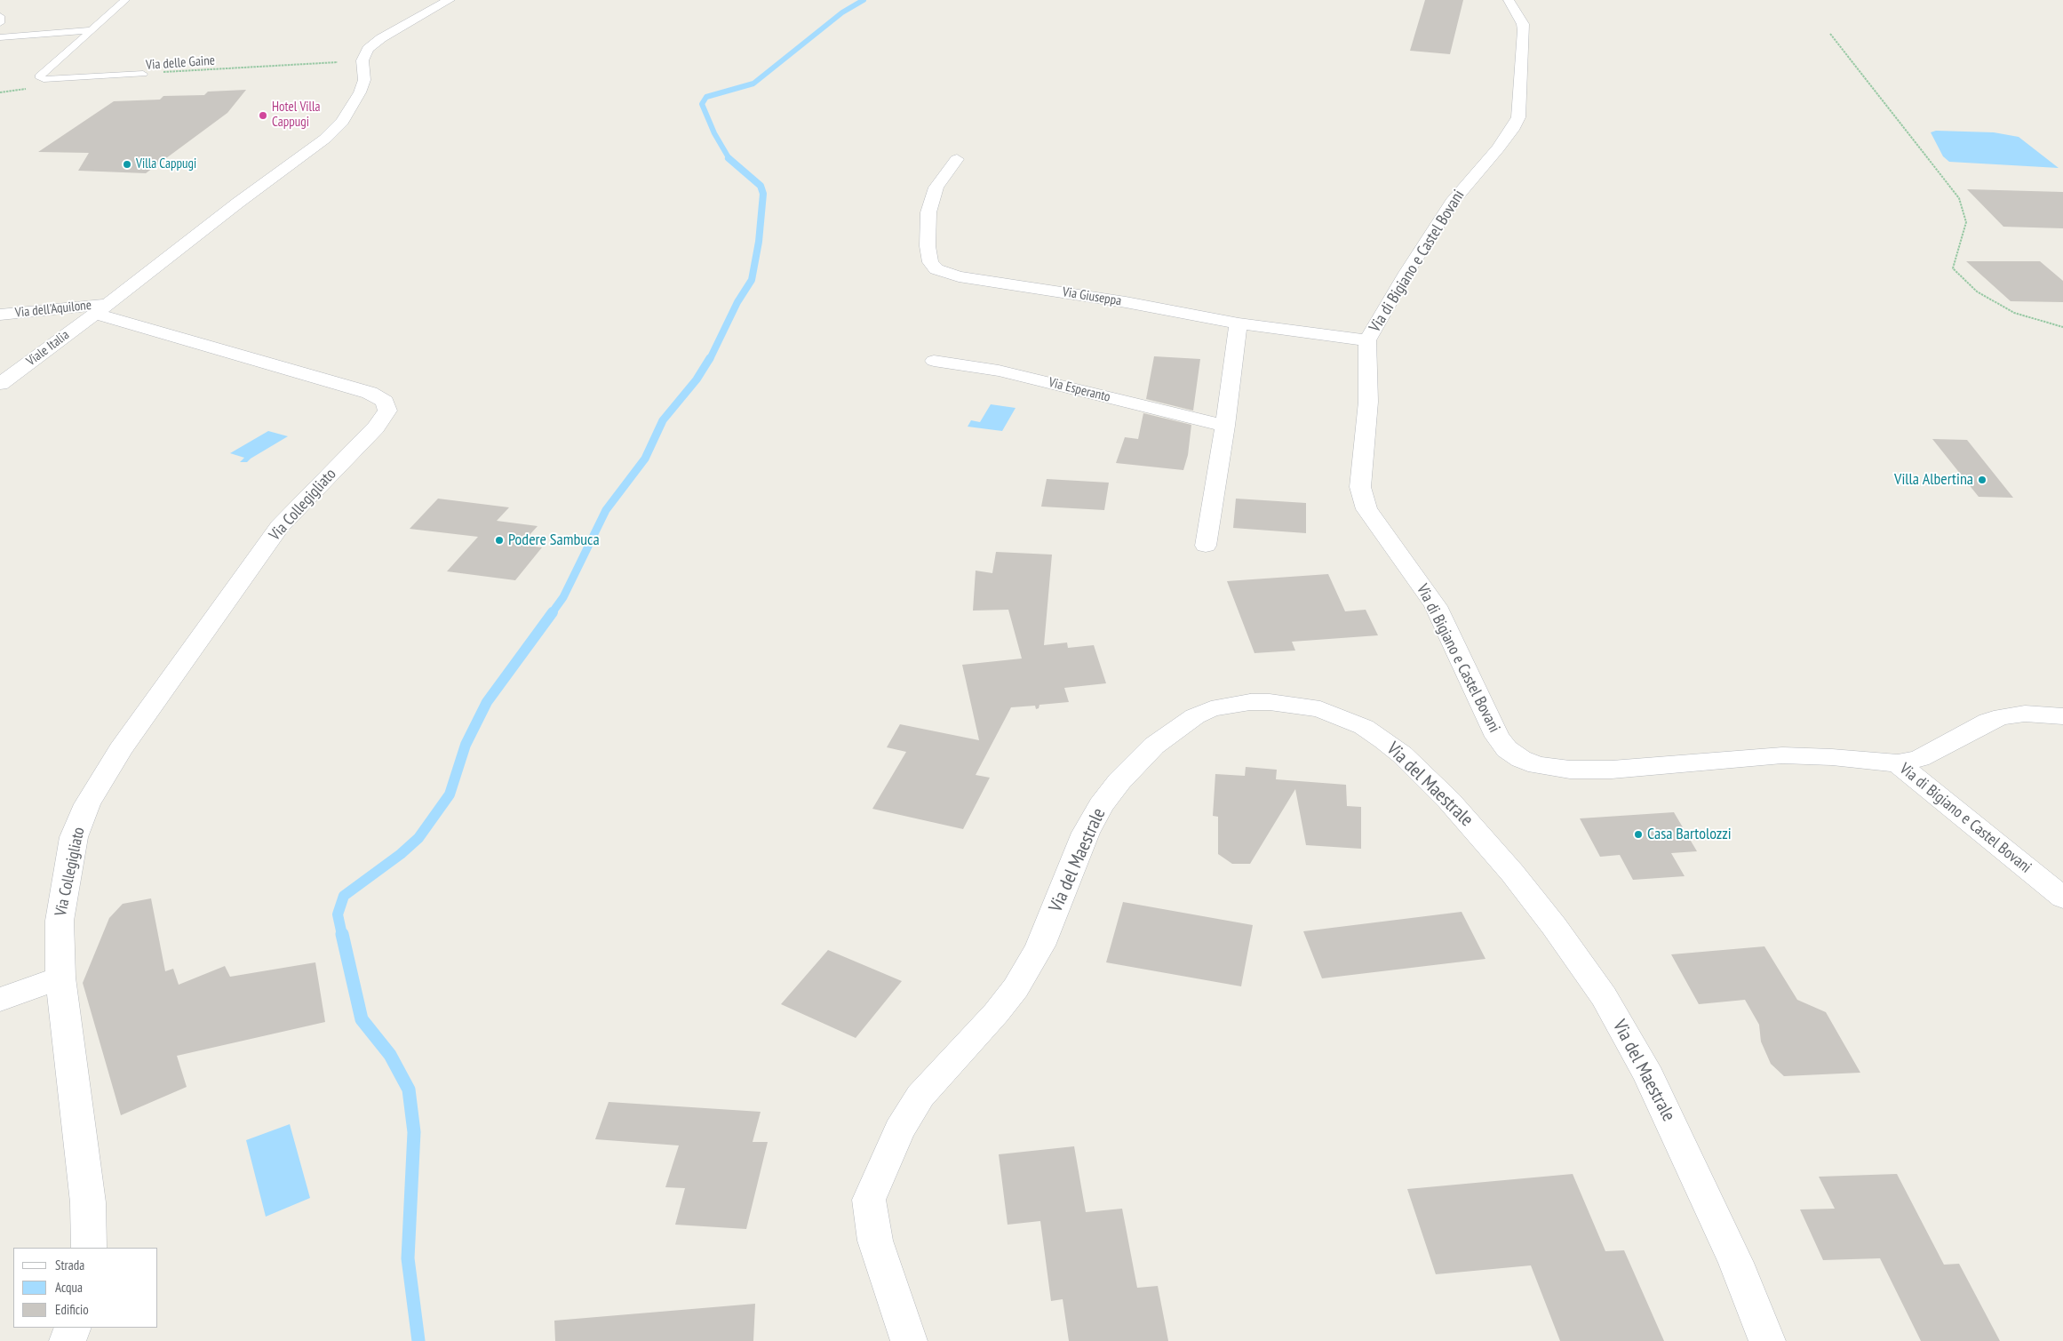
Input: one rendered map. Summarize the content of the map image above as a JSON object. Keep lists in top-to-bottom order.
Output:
{
  "streets": {
    "street": [
      "Via di Bigiano e Castel Bovani",
      "Via Giuseppa",
      "Via dell'Aquilone",
      "Viale Italia",
      "Via Esperanto",
      "Via Collegigliato",
      "Via del Maestrale"
    ],
    "path": ["Via delle Gaine"]
  },
  "crossings": [
    ["Via di Bigiano e Castel Bovani", "Via Giuseppa"],
    ["Via dell'Aquilone", "Viale Italia"],
    ["Via dell'Aquilone", "Via Collegigliato"],
    ["Viale Italia", "Via Collegigliato"]
  ],
  "places": [
    "Hotel Villa Cappugi",
    "Villa Cappugi",
    "Villa Albertina",
    "Podere Sambuca",
    "Casa Bartolozzi"
  ],
  "legend": ["Strada", "Acqua", "Edificio"]
}
